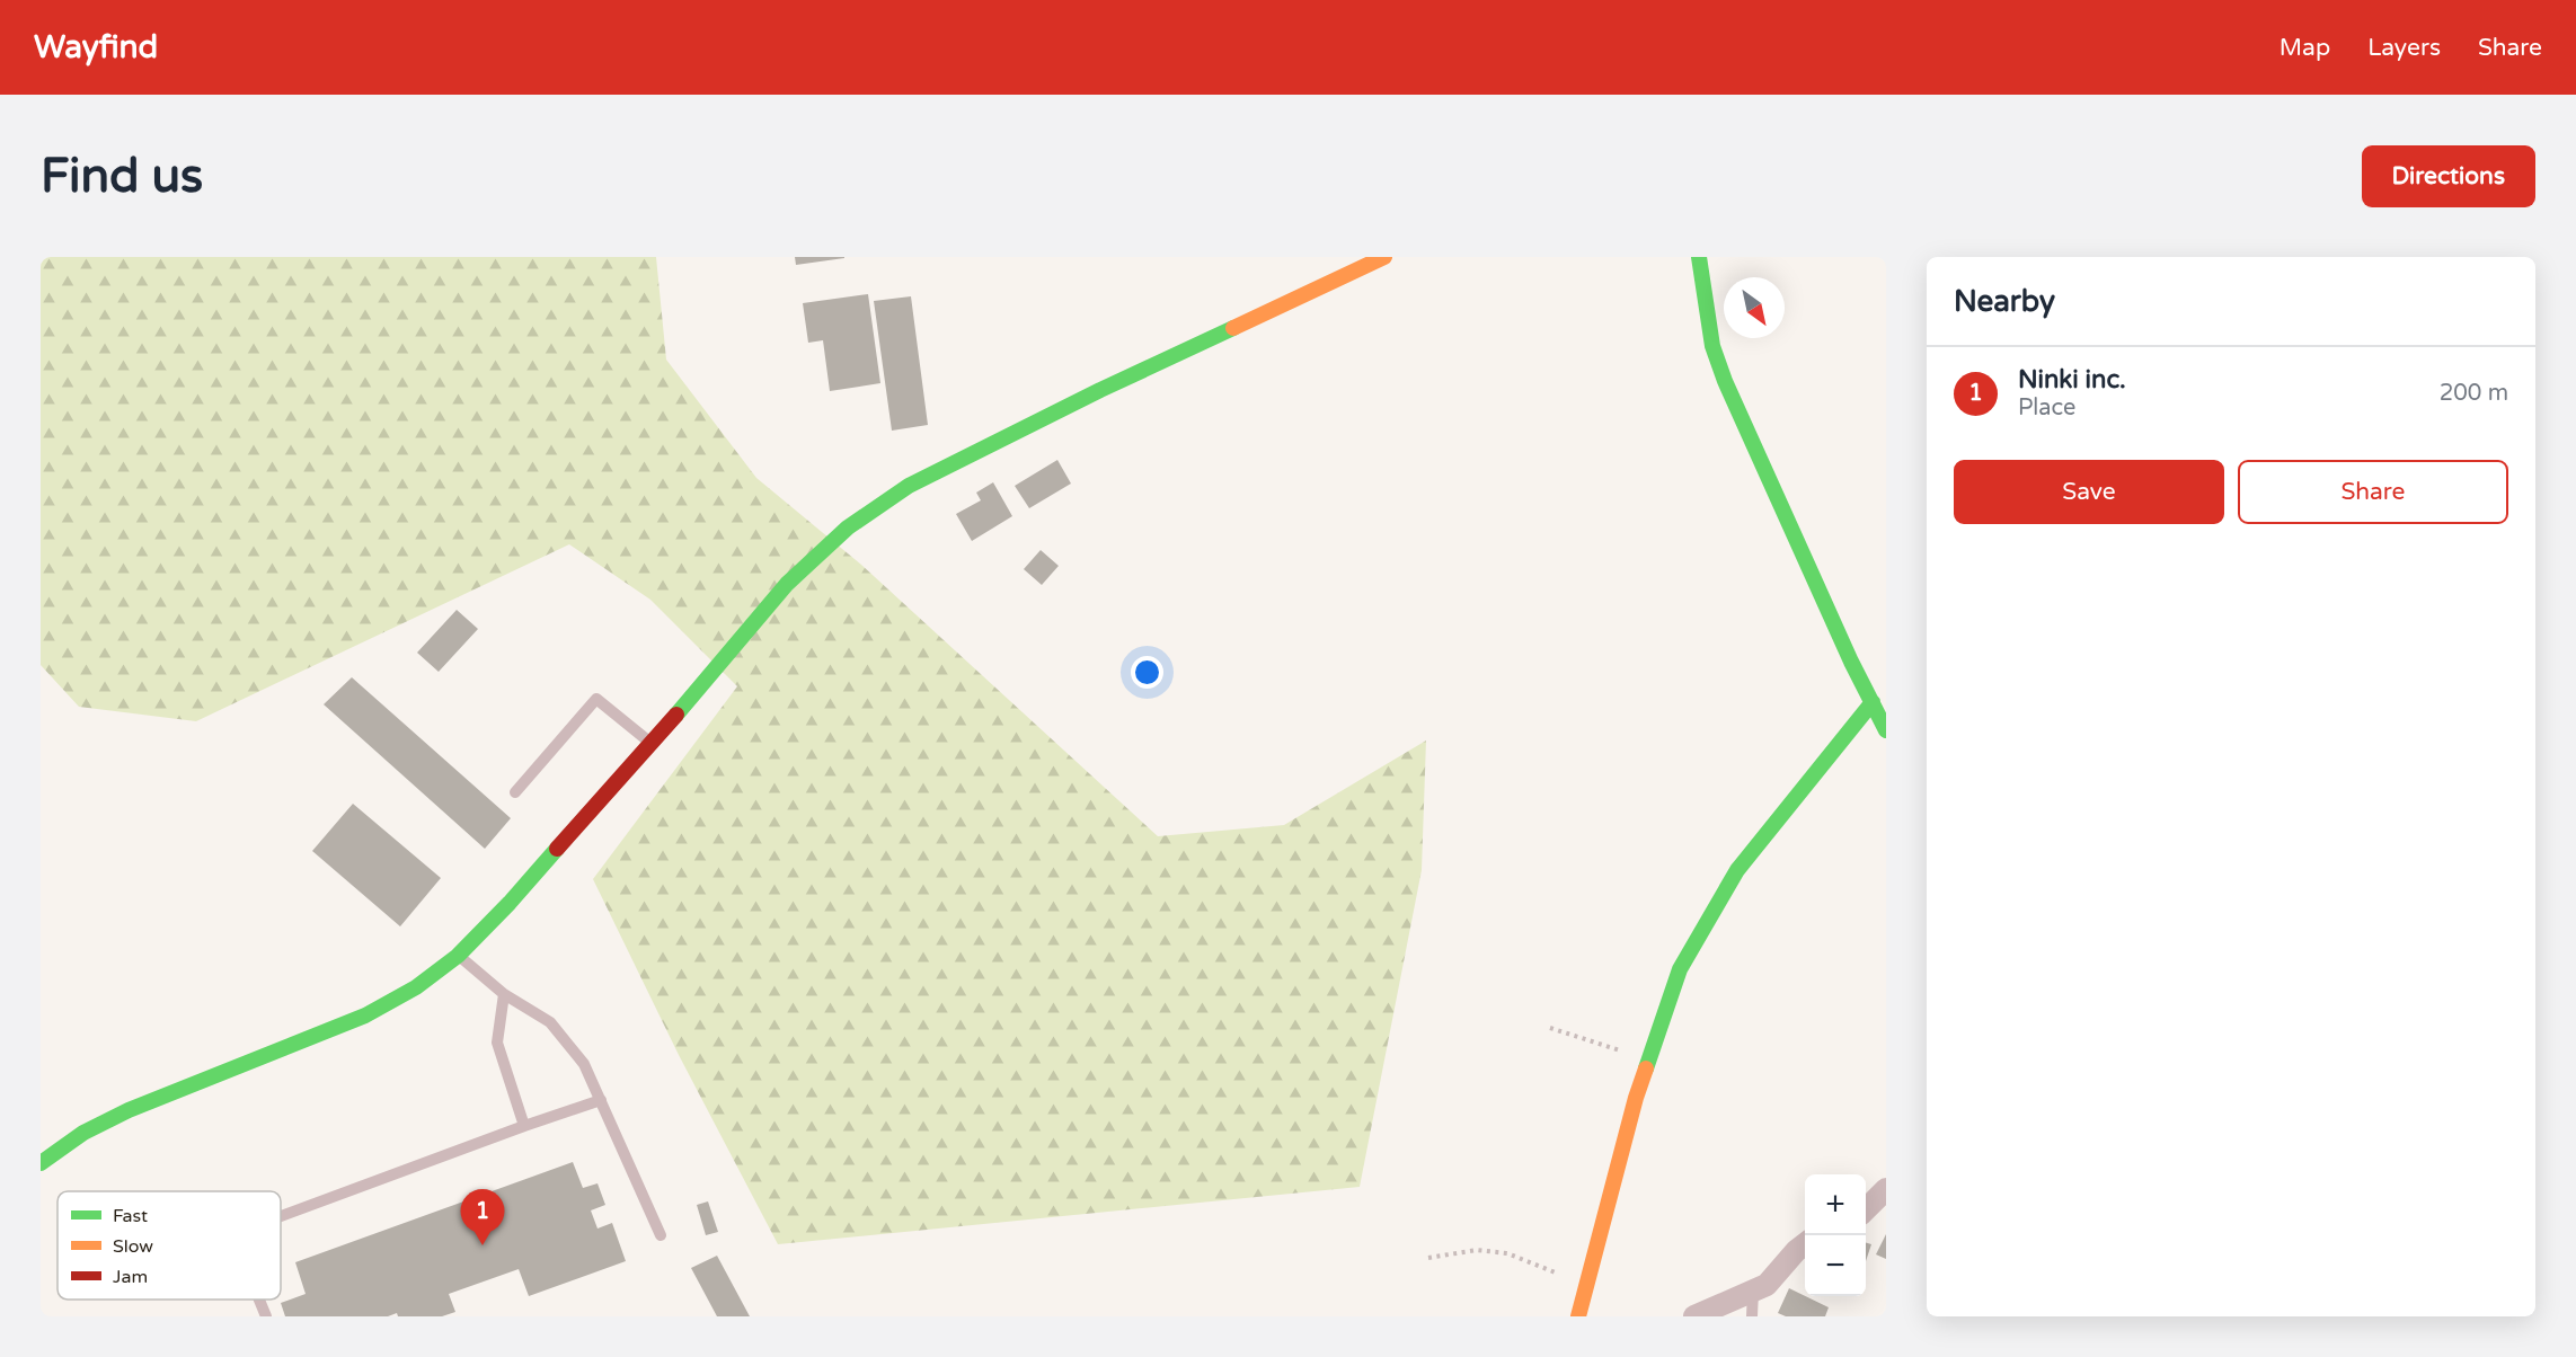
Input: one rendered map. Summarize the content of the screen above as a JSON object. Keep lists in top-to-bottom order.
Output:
{
  "legend": ["Fast", "Slow", "Jam"],
  "north": "bottom right",
  "page": {
    "header": "Wayfind",
    "nav": ["Map", "Layers", "Share"],
    "buttons": [
      "Directions",
      ["Save", "Share"]
    ],
    "title": "Find us",
    "heading": "Nearby",
    "list": [
      {
        "mark": "1",
        "name": "Ninki inc.",
        "note": "Place",
        "value": "200 m"
      }
    ],
    "map_buttons": ["+", "−"],
    "pins": "1"
  }
}
